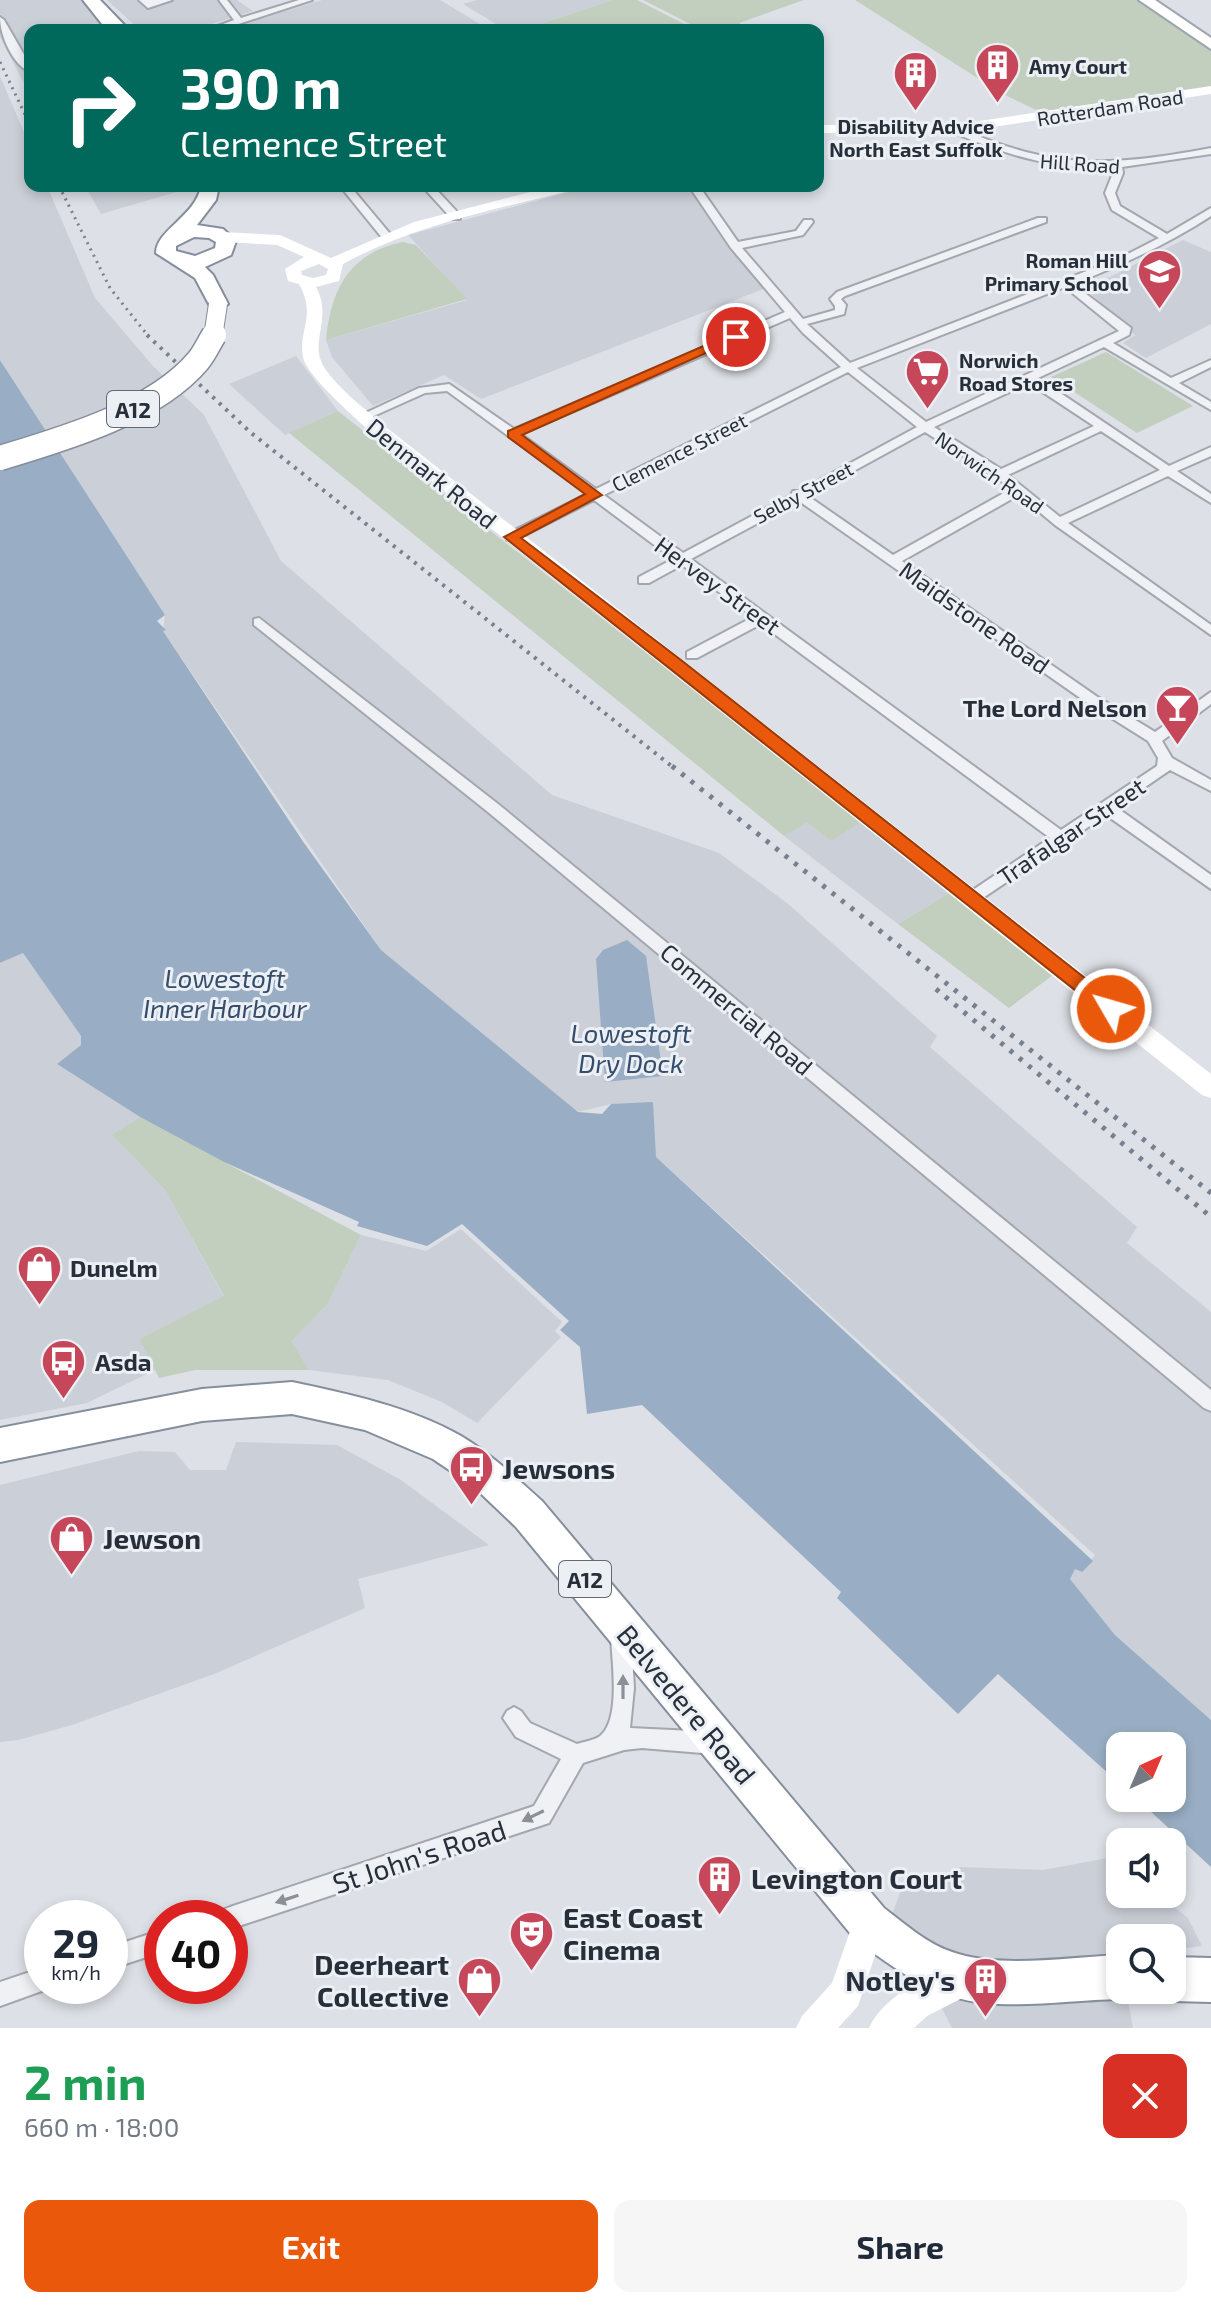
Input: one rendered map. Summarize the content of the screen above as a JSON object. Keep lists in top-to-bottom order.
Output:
{
  "streets": {
    "highway": ["A12", "Belvedere Road"],
    "street": [
      "Rotterdam Road",
      "Hill Road",
      "Clemence Street",
      "Norwich Road",
      "Denmark Road",
      "Selby Street",
      "Hervey Street",
      "Maidstone Road",
      "Trafalgar Street",
      "Commercial Road",
      "St John's Road"
    ]
  },
  "crossings": [
    ["Rotterdam Road", "Hill Road"],
    ["A12", "Belvedere Road"],
    ["Clemence Street", "Norwich Road"],
    ["Clemence Street", "Denmark Road"],
    ["Clemence Street", "Hervey Street"],
    ["Norwich Road", "Selby Street"],
    ["Denmark Road", "Hervey Street"],
    ["Denmark Road", "Trafalgar Street"],
    ["Selby Street", "Hervey Street"],
    ["Selby Street", "Maidstone Road"],
    ["Hervey Street", "Trafalgar Street"],
    ["Maidstone Road", "Trafalgar Street"]
  ],
  "one_way": ["St John's Road"],
  "water": ["Lowestoft Inner Harbour", "Lowestoft Dry Dock"],
  "places": {
    "building": [
      "Amy Court",
      "Disability Advice North East Suffolk",
      "Levington Court",
      "Notley's"
    ],
    "school or university": ["Roman Hill Primary School"],
    "supermarket": ["Norwich Road Stores"],
    "bar": ["The Lord Nelson"],
    "shop": ["Dunelm", "Jewson", "Deerheart Collective"],
    "bus stop": ["Asda", "Jewsons"],
    "theatre": ["East Coast Cinema"]
  },
  "north": "top right",
  "page": {
    "turn": ["390 m", "Clemence Street"],
    "speed": "29 km/h",
    "limit": "40",
    "heading": ["2 min", "660 m · 18:00"],
    "buttons": ["Exit", "Share"]
  }
}
